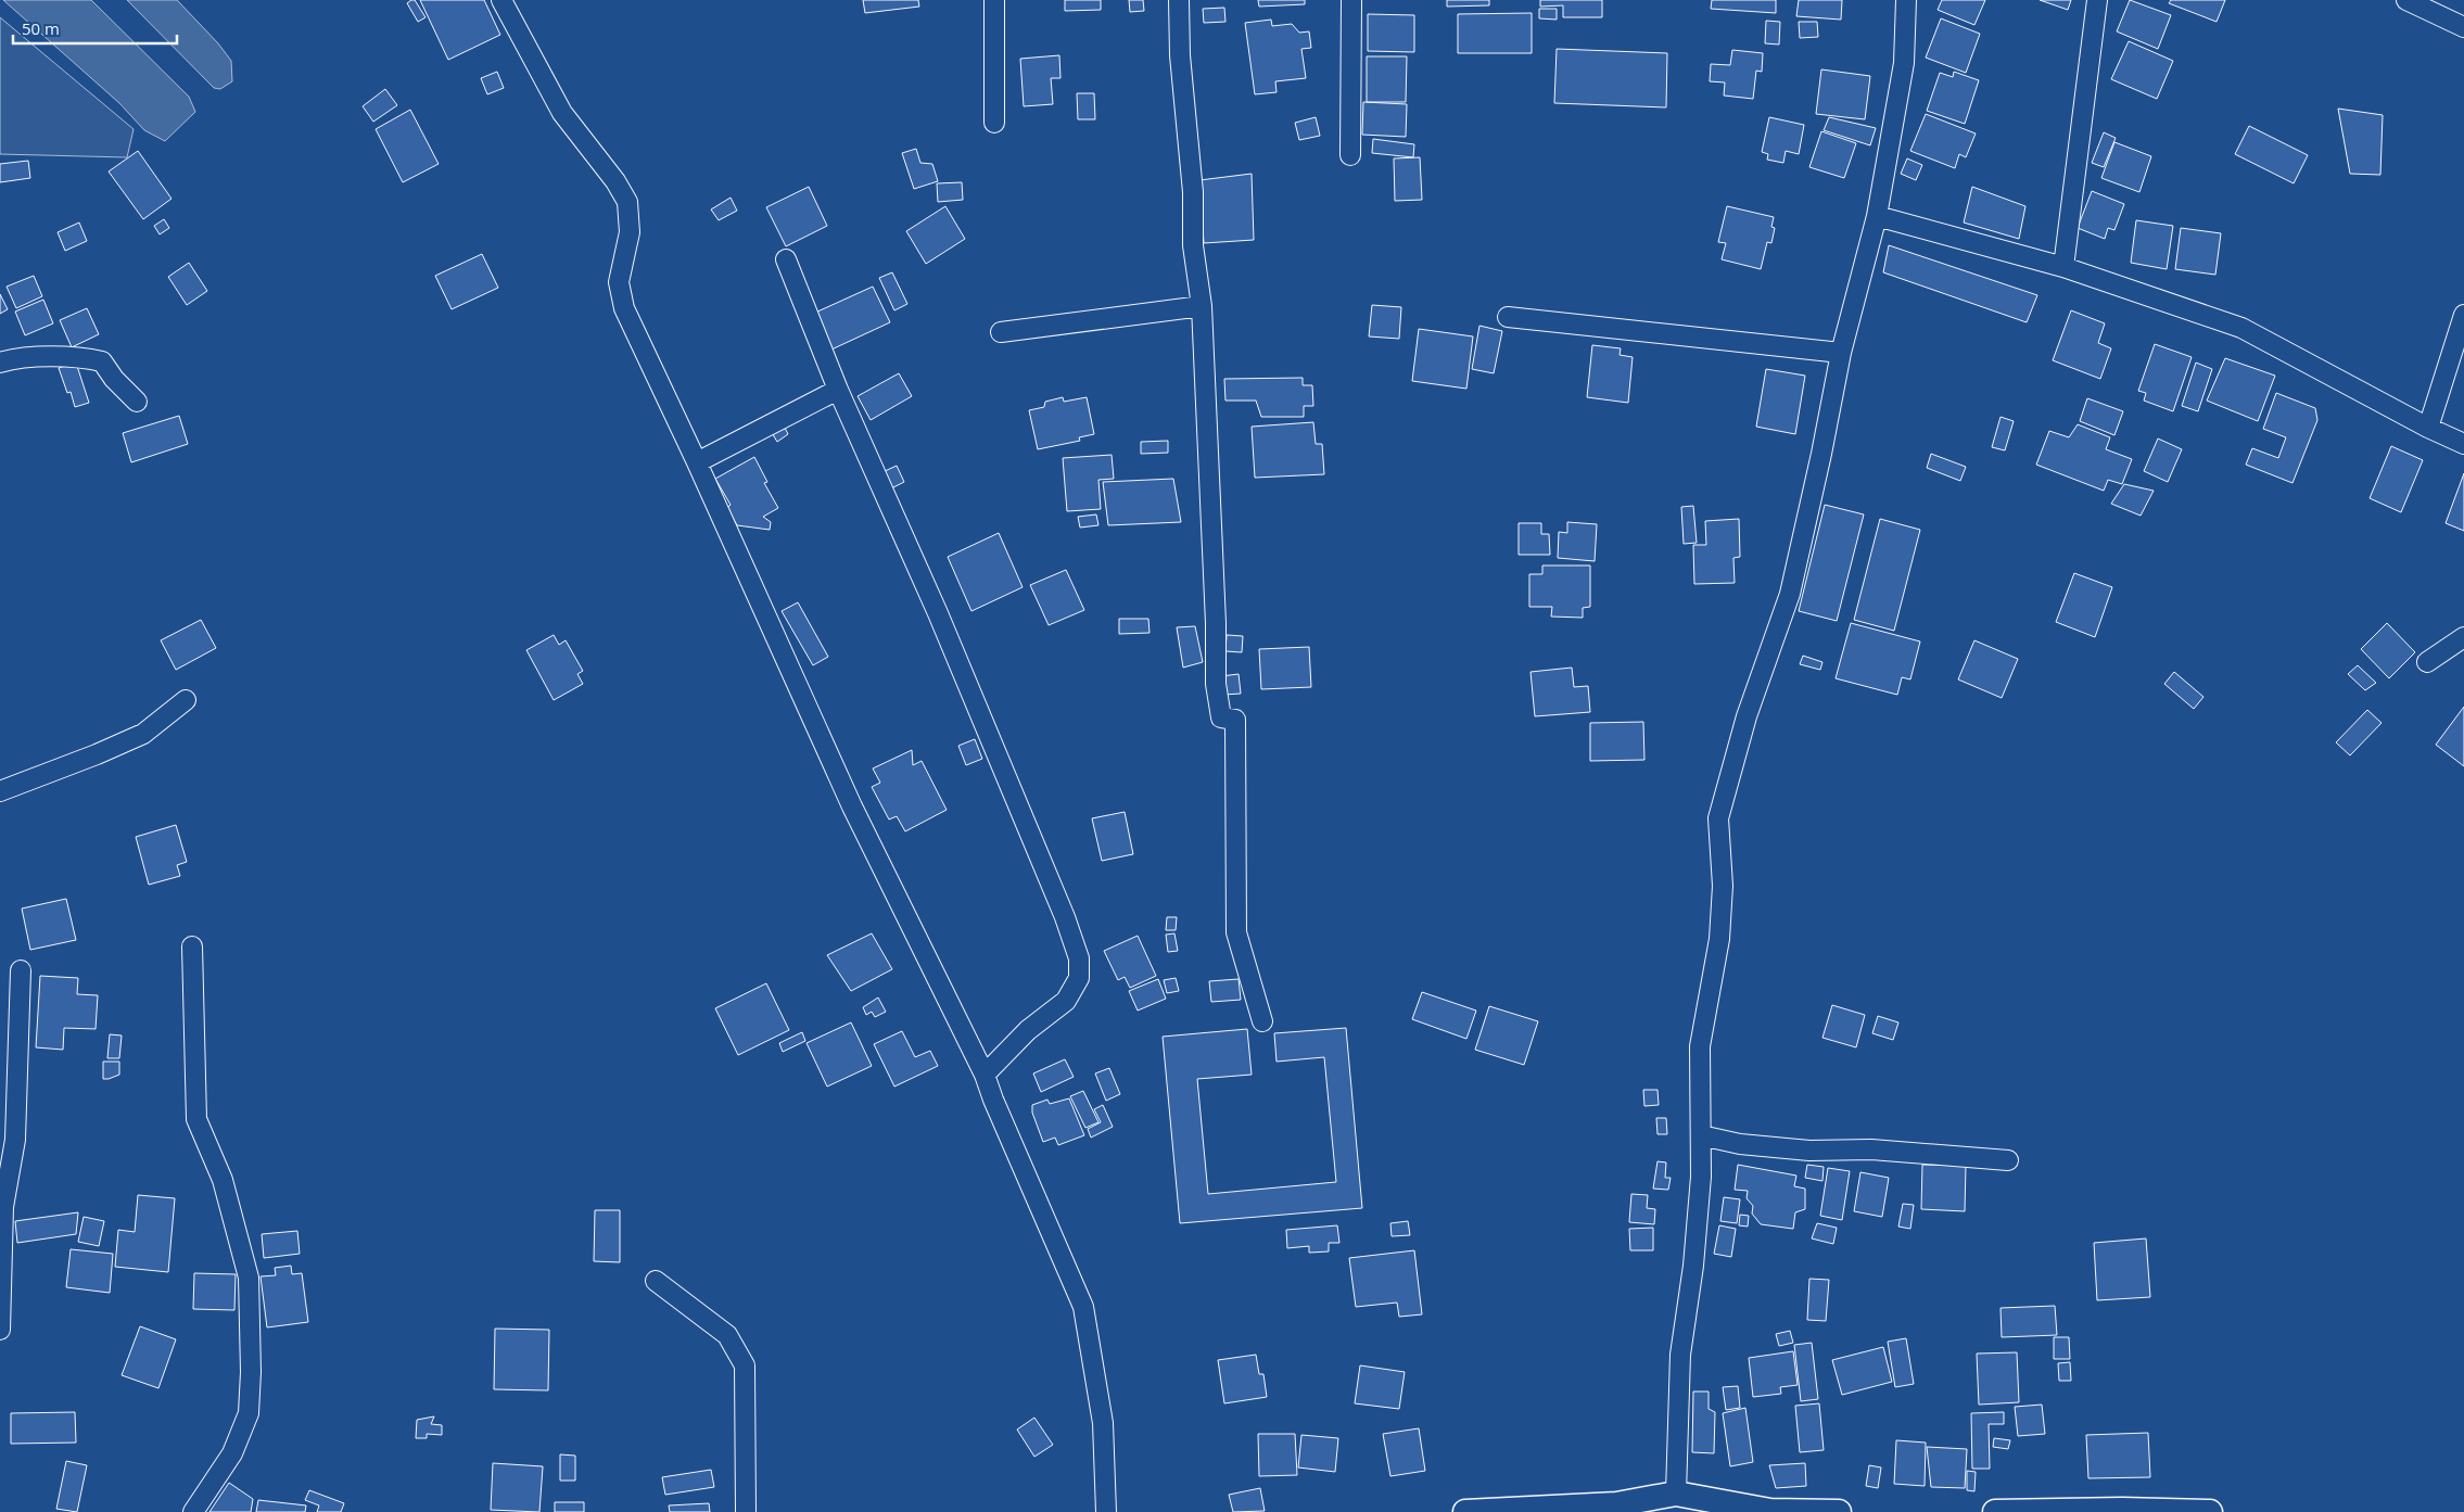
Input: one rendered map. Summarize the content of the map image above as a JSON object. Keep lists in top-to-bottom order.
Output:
{
  "scale_bar": "50 m"
}
